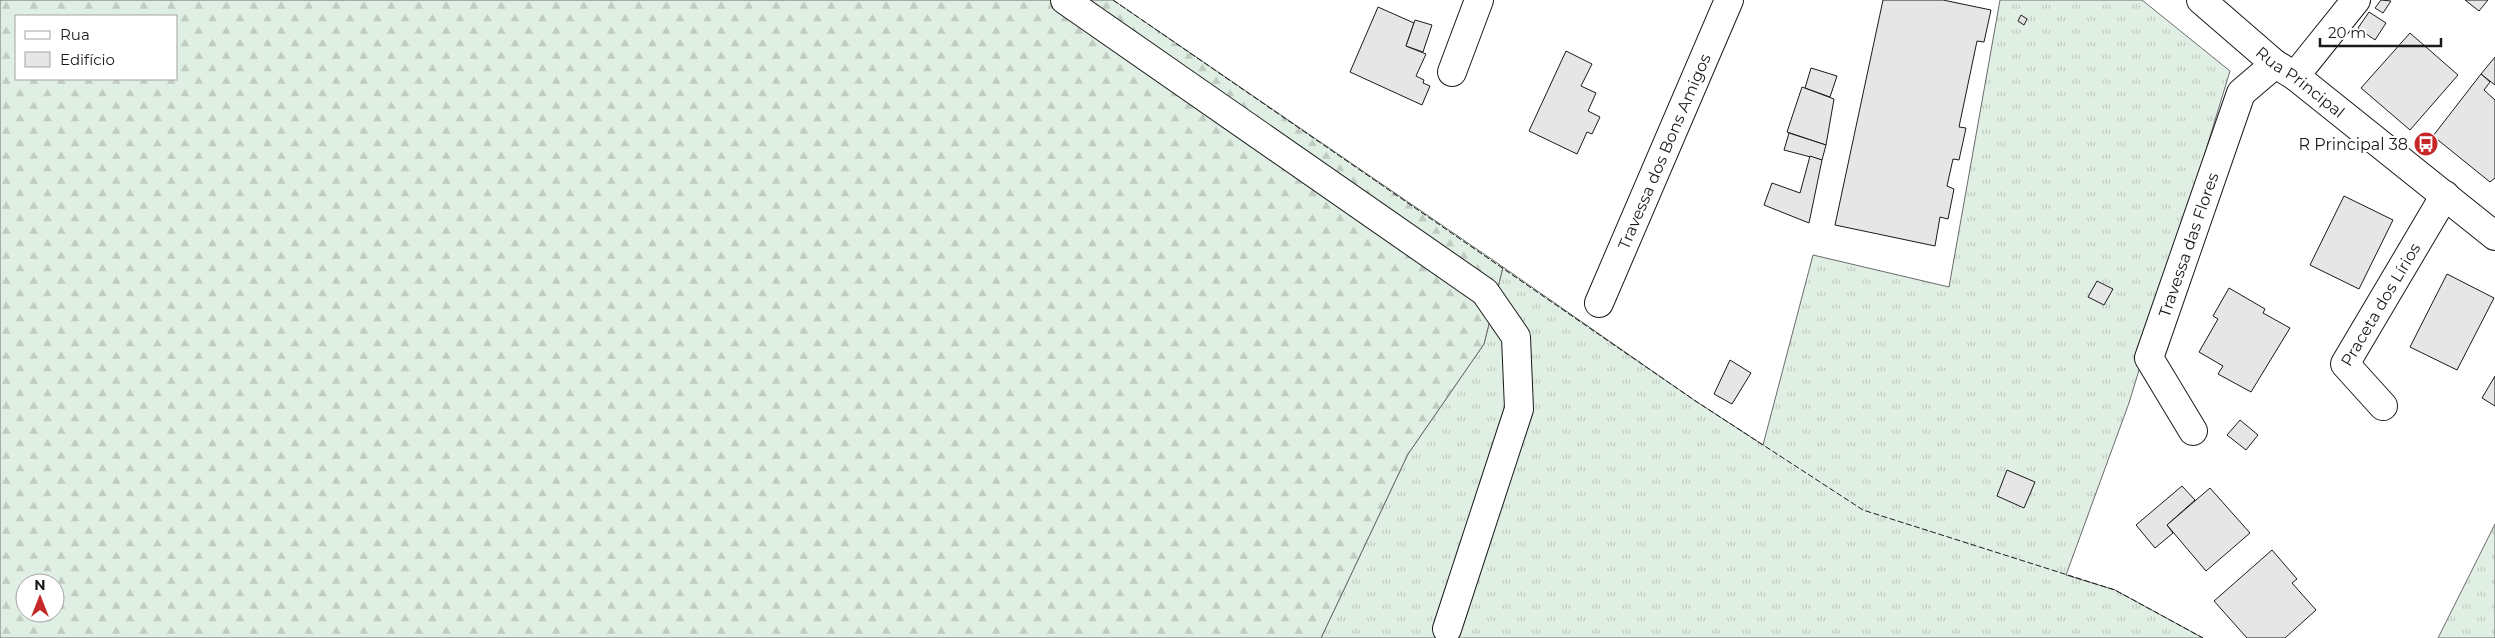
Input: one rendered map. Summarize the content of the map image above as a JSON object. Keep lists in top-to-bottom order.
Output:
{
  "streets": {
    "street": [
      "Rua Principal",
      "Travessa dos Bons Amigos",
      "Travessa das Flores",
      "Praceta dos Lírios"
    ]
  },
  "crossings": [
    ["Rua Principal", "Travessa das Flores"],
    ["Rua Principal", "Praceta dos Lírios"]
  ],
  "places": {
    "bus stop": ["R Principal 38"]
  },
  "legend": ["Rua", "Edifício"],
  "scale_bar": "20 m",
  "north": "top"
}
